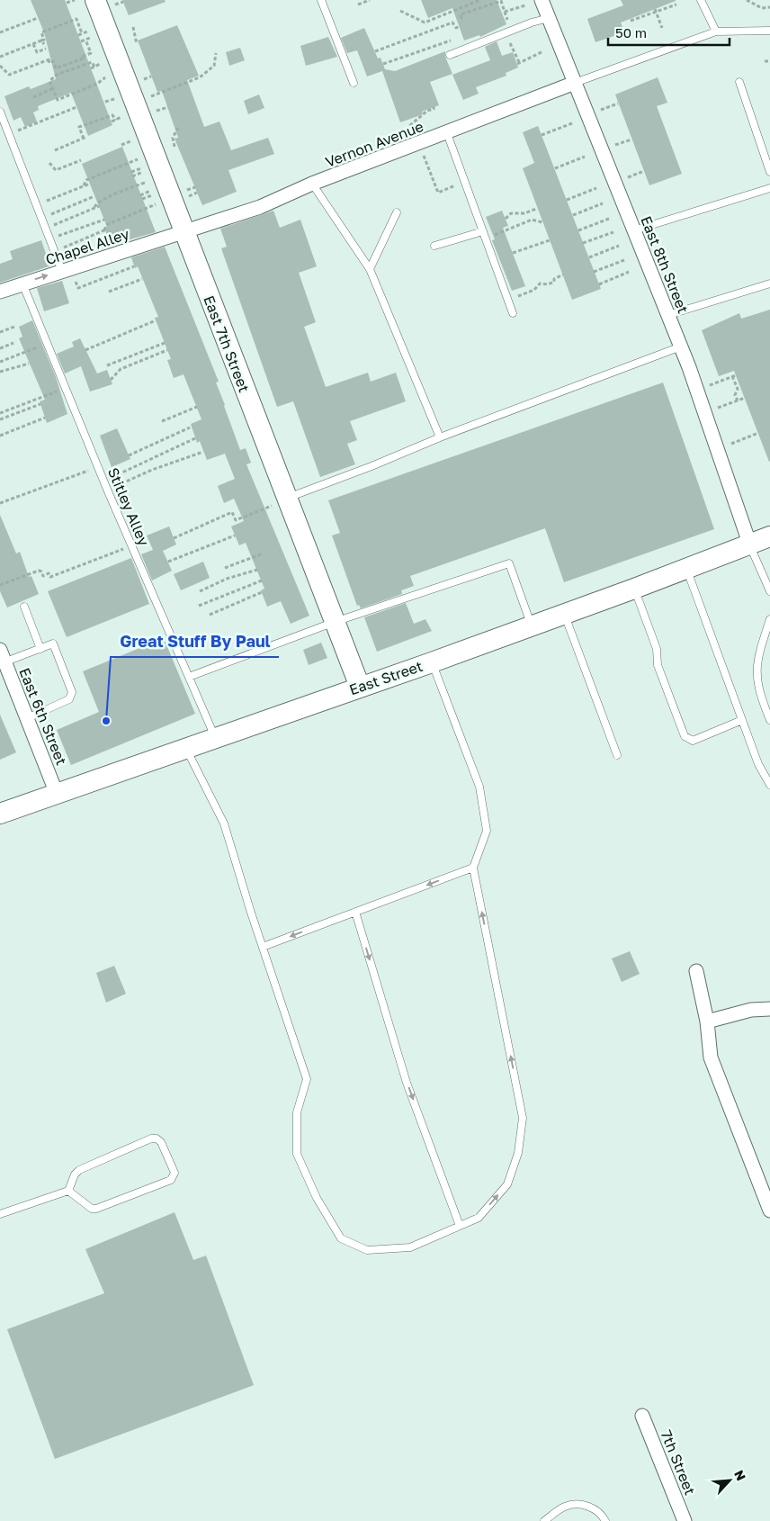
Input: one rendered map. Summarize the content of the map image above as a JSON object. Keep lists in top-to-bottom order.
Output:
{
  "streets": {
    "main road": ["East 7th Street", "East Street"],
    "street": [
      "Vernon Avenue",
      "Chapel Alley",
      "East 8th Street",
      "East 6th Street",
      "7th Street"
    ],
    "lane": ["Stitley Alley"]
  },
  "crossings": [
    ["Vernon Avenue", "Chapel Alley"],
    ["Vernon Avenue", "East 8th Street"],
    ["Vernon Avenue", "East 7th Street"],
    ["Chapel Alley", "East 7th Street"],
    ["Chapel Alley", "Stitley Alley"],
    ["East 8th Street", "East Street"],
    ["East 7th Street", "East Street"],
    ["Stitley Alley", "East Street"],
    ["East Street", "East 6th Street"]
  ],
  "places": ["Great Stuff By Paul"],
  "scale_bar": "50 m",
  "north": "top right"
}
